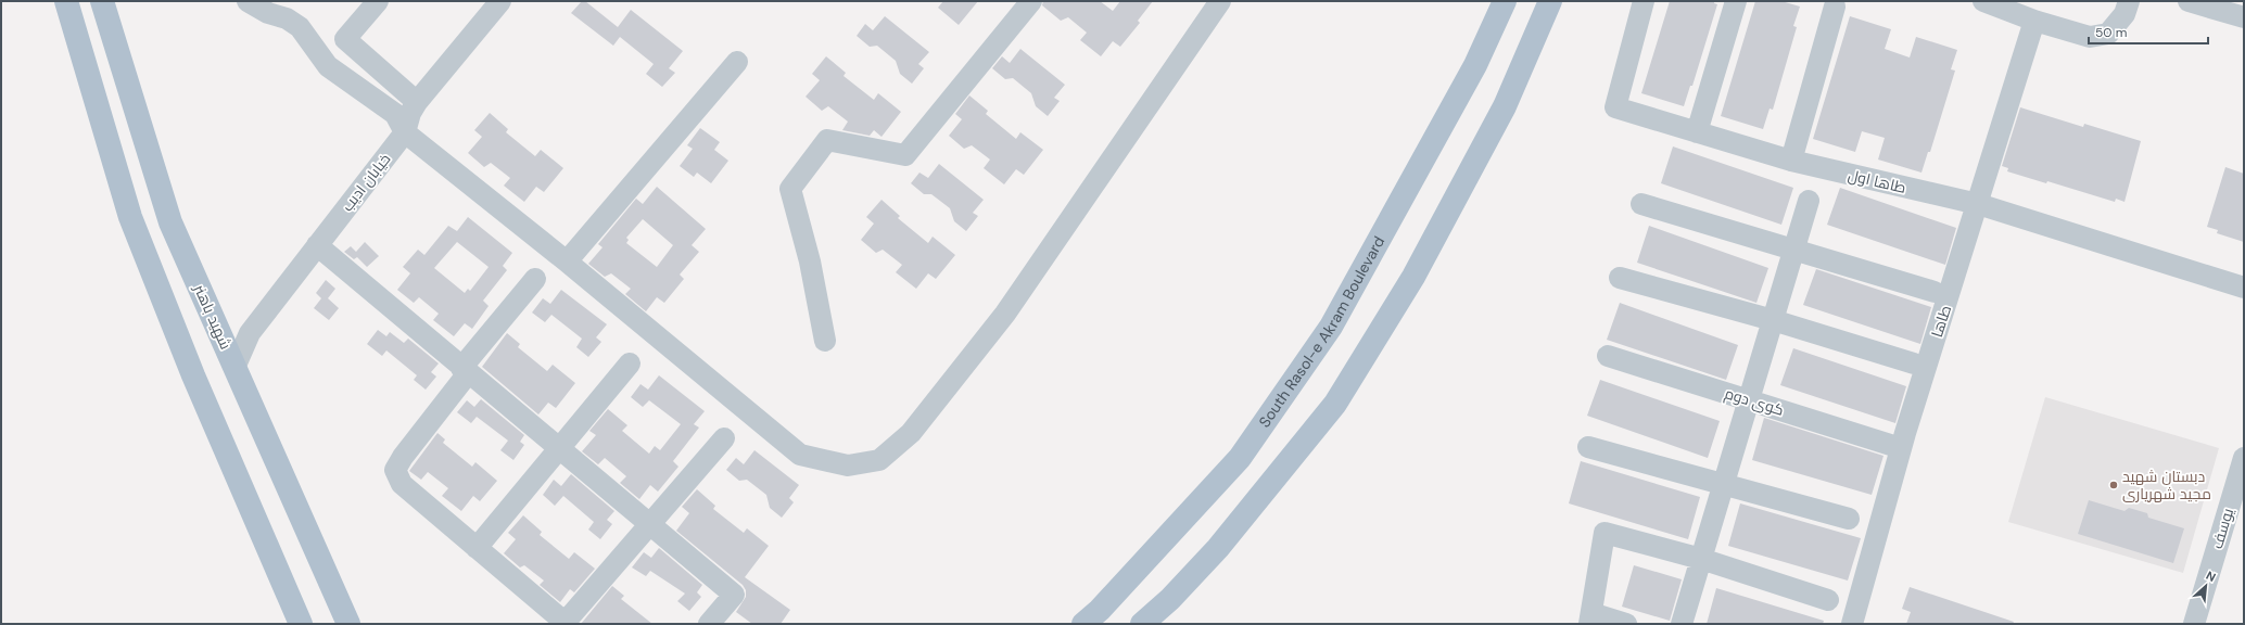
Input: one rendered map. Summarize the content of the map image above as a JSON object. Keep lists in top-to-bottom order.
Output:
{
  "streets": {
    "main road": ["شهید باهنر", "South Rasol-e Akram Boulevard"],
    "street": [
      "طاها اول",
      "خیابان ادیب",
      "طاها",
      "کوی دوم",
      "یوسف"
    ]
  },
  "crossings": [
    ["طاها اول", "طاها"],
    ["خیابان ادیب", "شهید باهنر"],
    ["طاها", "کوی دوم"]
  ],
  "places": ["دبستان شهید مجید شهریاری"],
  "scale_bar": "50 m",
  "north": "top right"
}
